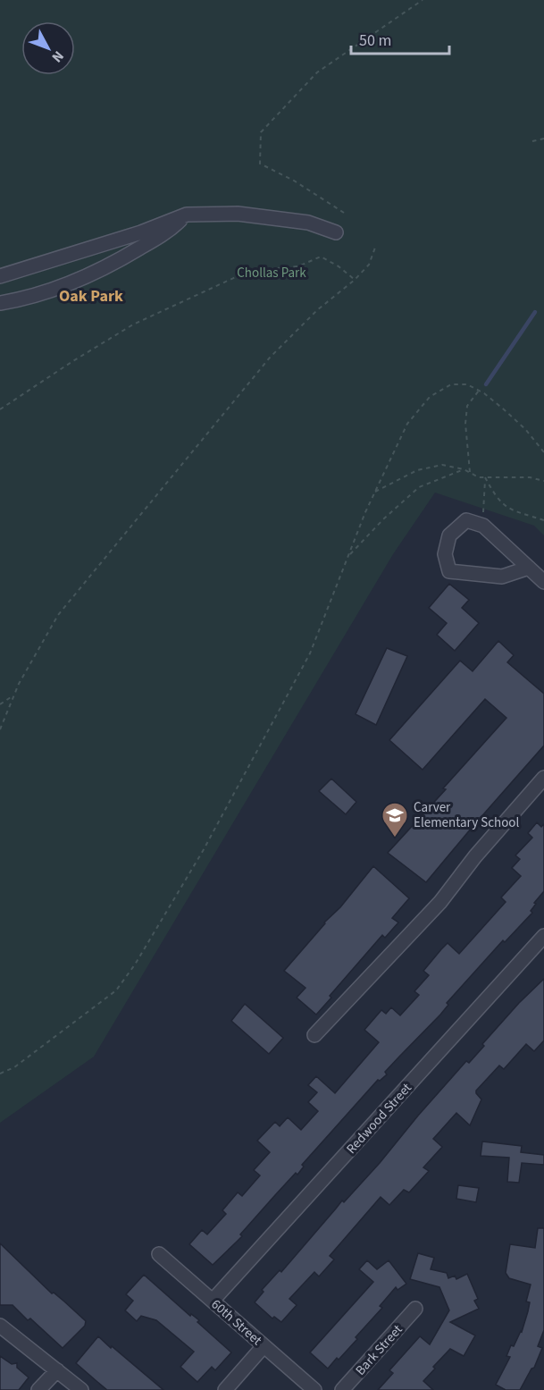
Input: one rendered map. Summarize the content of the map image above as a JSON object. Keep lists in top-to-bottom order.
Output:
{
  "streets": {
    "street": ["Redwood Street", "60th Street", "Bark Street"]
  },
  "crossings": [
    ["Redwood Street", "60th Street"]
  ],
  "districts": ["Oak Park"],
  "parks": ["Chollas Park"],
  "places": {
    "school or university": ["Carver Elementary School"]
  },
  "scale_bar": "50 m",
  "north": "bottom right"
}
